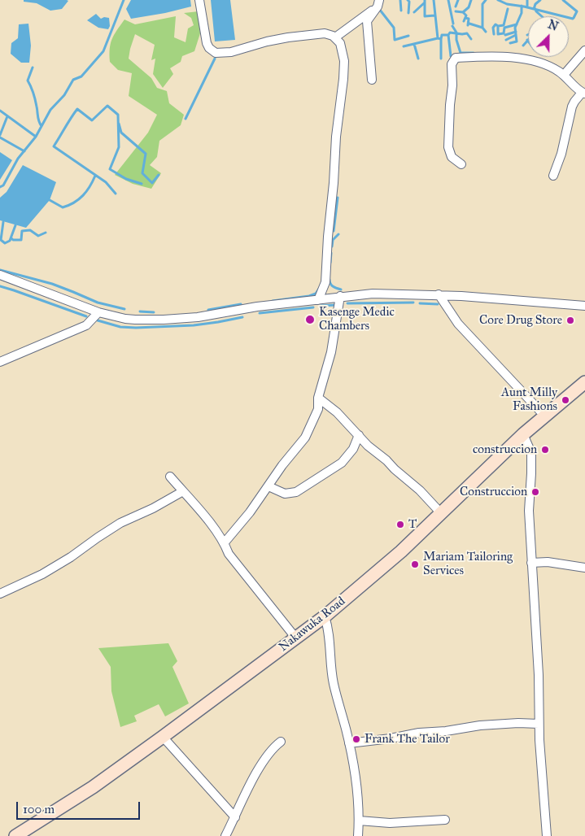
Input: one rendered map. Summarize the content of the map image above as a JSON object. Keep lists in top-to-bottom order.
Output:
{
  "streets": {
    "main road": ["Nakawuka Road"]
  },
  "places": [
    "Kasenge Medic Chambers",
    "Core Drug Store",
    "Aunt Milly Fashions",
    "construccion",
    "Construccion",
    "T",
    "Mariam Tailoring Services",
    "Frank The Tailor"
  ],
  "scale_bar": "100 m",
  "north": "top right"
}
